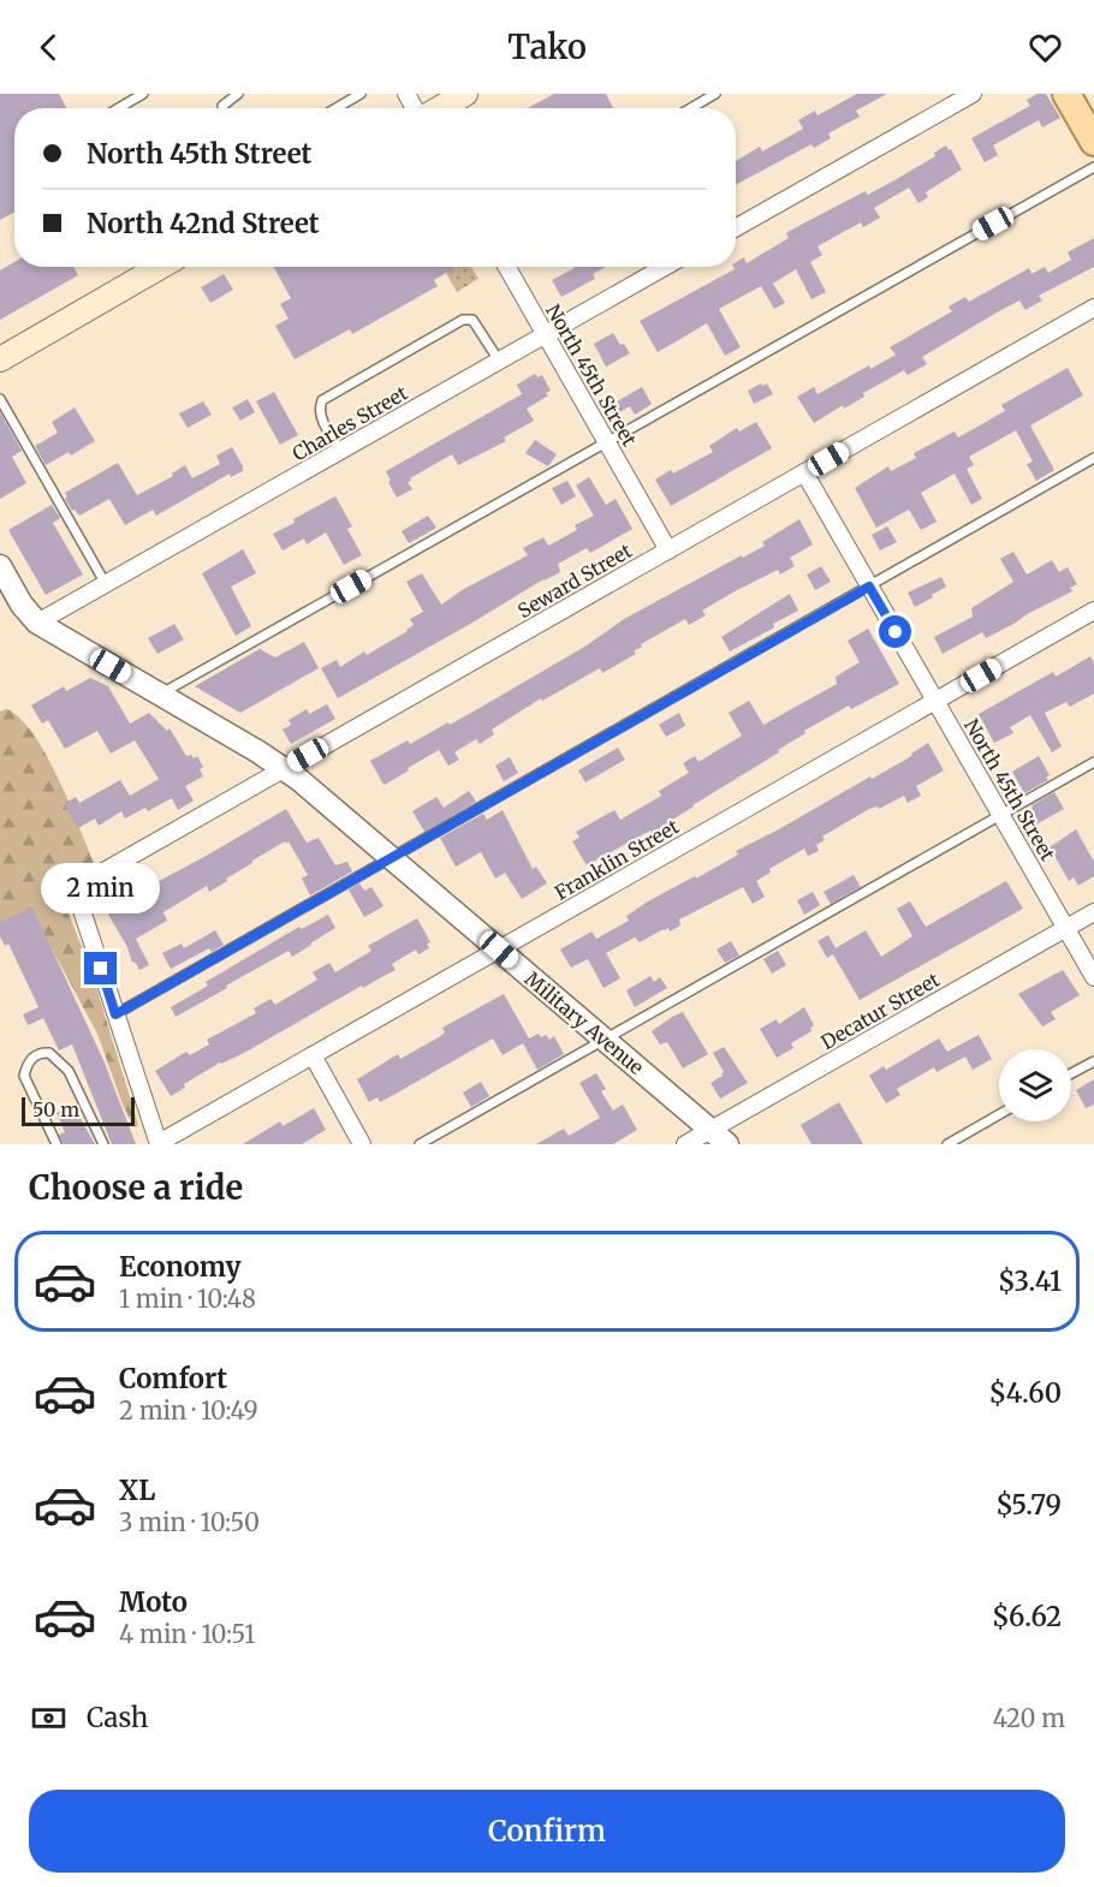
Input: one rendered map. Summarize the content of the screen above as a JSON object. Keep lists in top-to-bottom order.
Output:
{
  "streets": {
    "street": [
      "North 45th Street",
      "Charles Street",
      "Seward Street",
      "Franklin Street",
      "Decatur Street",
      "Military Avenue"
    ]
  },
  "crossings": [
    ["North 45th Street", "Charles Street"],
    ["North 45th Street", "Seward Street"],
    ["North 45th Street", "Franklin Street"],
    ["North 45th Street", "Decatur Street"],
    ["Charles Street", "Military Avenue"],
    ["Seward Street", "Military Avenue"],
    ["Franklin Street", "Military Avenue"],
    ["Decatur Street", "Military Avenue"]
  ],
  "scale_bar": "50 m",
  "page": {
    "header": "Tako",
    "banner": ["North 45th Street", "North 42nd Street"],
    "bubble": "2 min",
    "scale": "50 m",
    "heading": "Choose a ride",
    "list": [
      {
        "name": "Economy",
        "note": "1 min · 10:48",
        "value": "$3.41"
      },
      {
        "name": "Comfort",
        "note": "2 min · 10:49",
        "value": "$4.60"
      },
      {
        "name": "XL",
        "note": "3 min · 10:50",
        "value": "$5.79"
      },
      {
        "name": "Moto",
        "note": "4 min · 10:51",
        "value": "$6.62"
      }
    ],
    "pay": ["Cash", "420 m"],
    "buttons": "Confirm"
  }
}
